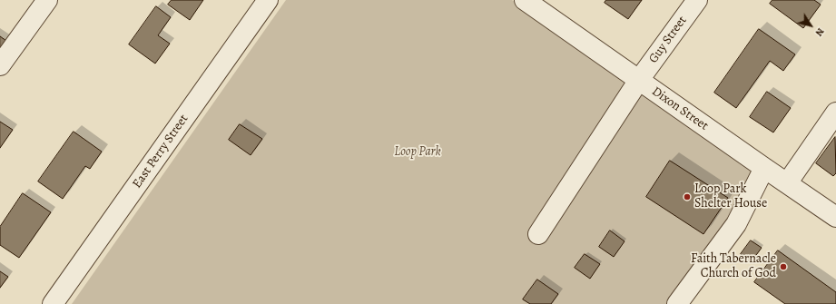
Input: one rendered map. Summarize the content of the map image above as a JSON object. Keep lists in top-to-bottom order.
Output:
{
  "streets": {
    "street": ["Guy Street", "Dixon Street", "East Perry Street"]
  },
  "crossings": [
    ["Guy Street", "Dixon Street"]
  ],
  "parks": ["Loop Park"],
  "places": ["Loop Park Shelter House", "Faith Tabernacle Church of God"],
  "north": "bottom right"
}
